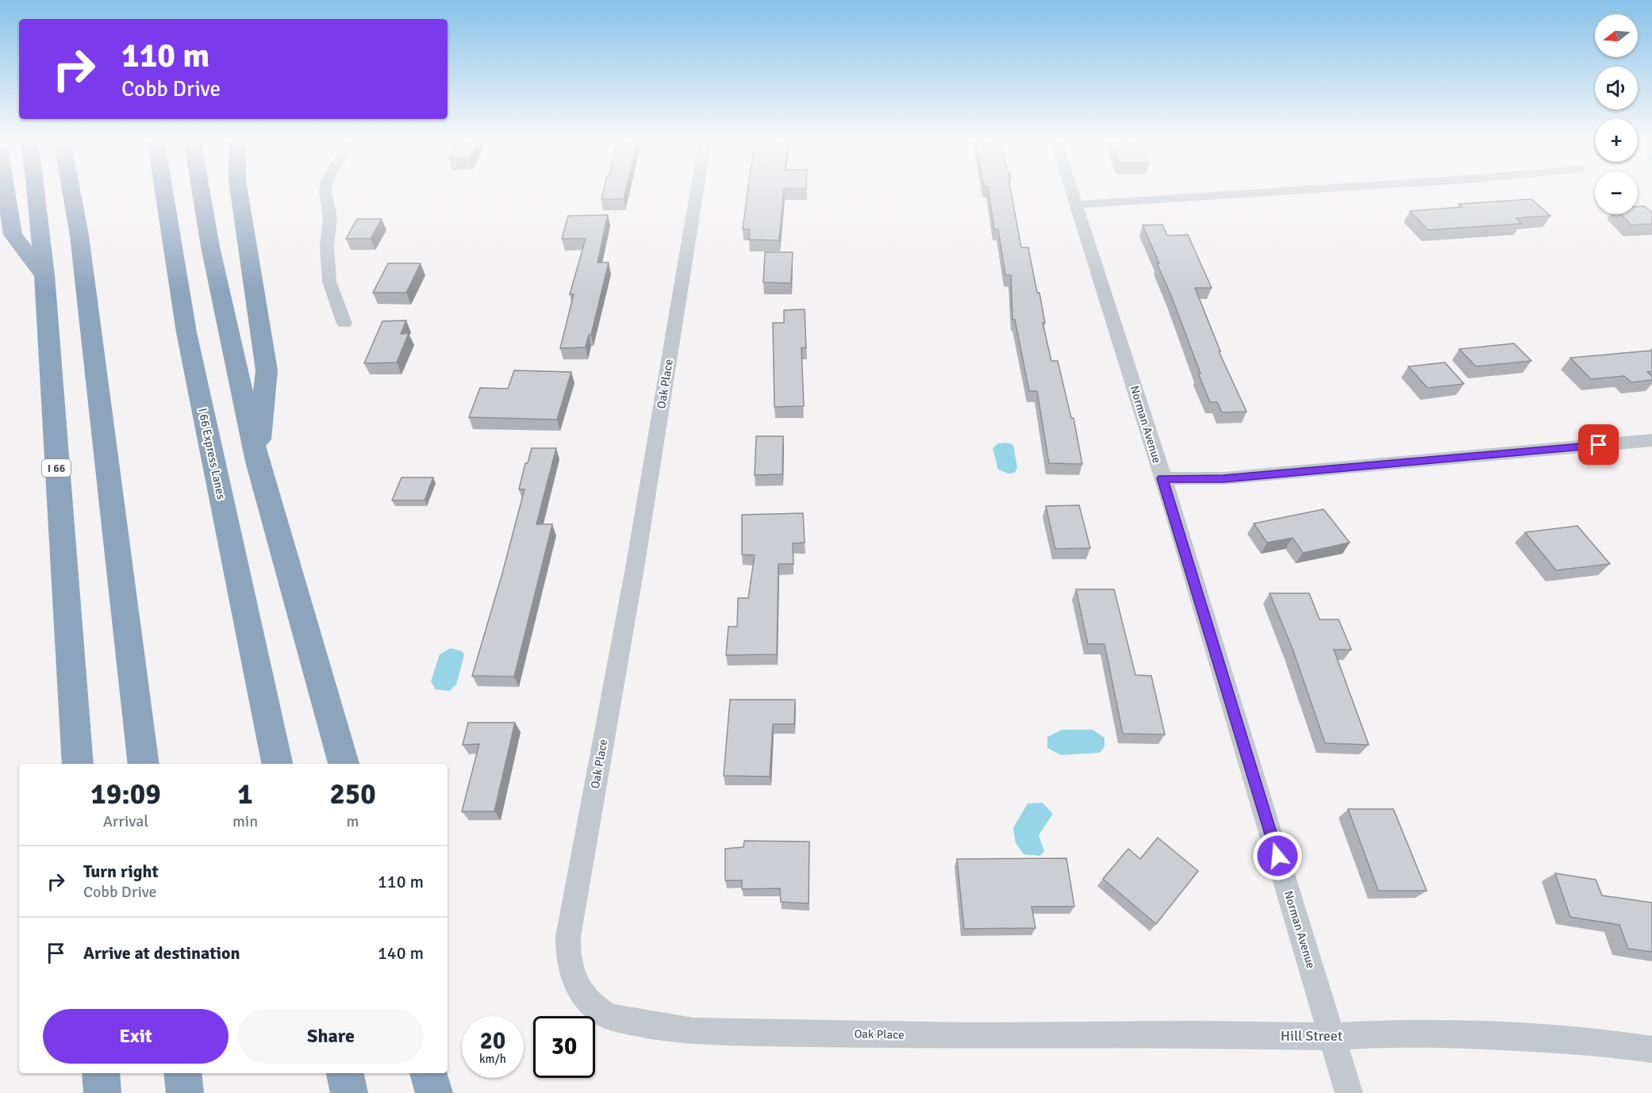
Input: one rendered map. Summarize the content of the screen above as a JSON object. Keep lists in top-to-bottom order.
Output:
{
  "streets": {
    "highway": ["I 66 Express Lanes", "I 66"],
    "street": ["Oak Place", "Norman Avenue", "Hill Street"]
  },
  "crossings": [
    ["Oak Place", "Hill Street"],
    ["Norman Avenue", "Hill Street"]
  ],
  "north": "left",
  "page": {
    "map_buttons": ["+", "−"],
    "turn": ["110 m", "Cobb Drive"],
    "eta": [
      "19:09",
      "Arrival",
      "1",
      "min",
      "250",
      "m"
    ],
    "list": [
      {
        "name": "Turn right",
        "note": "Cobb Drive",
        "value": "110 m"
      },
      {
        "name": "Arrive at destination",
        "value": "140 m"
      }
    ],
    "buttons": ["Exit", "Share"],
    "speed": "20 km/h",
    "limit": "30"
  }
}
